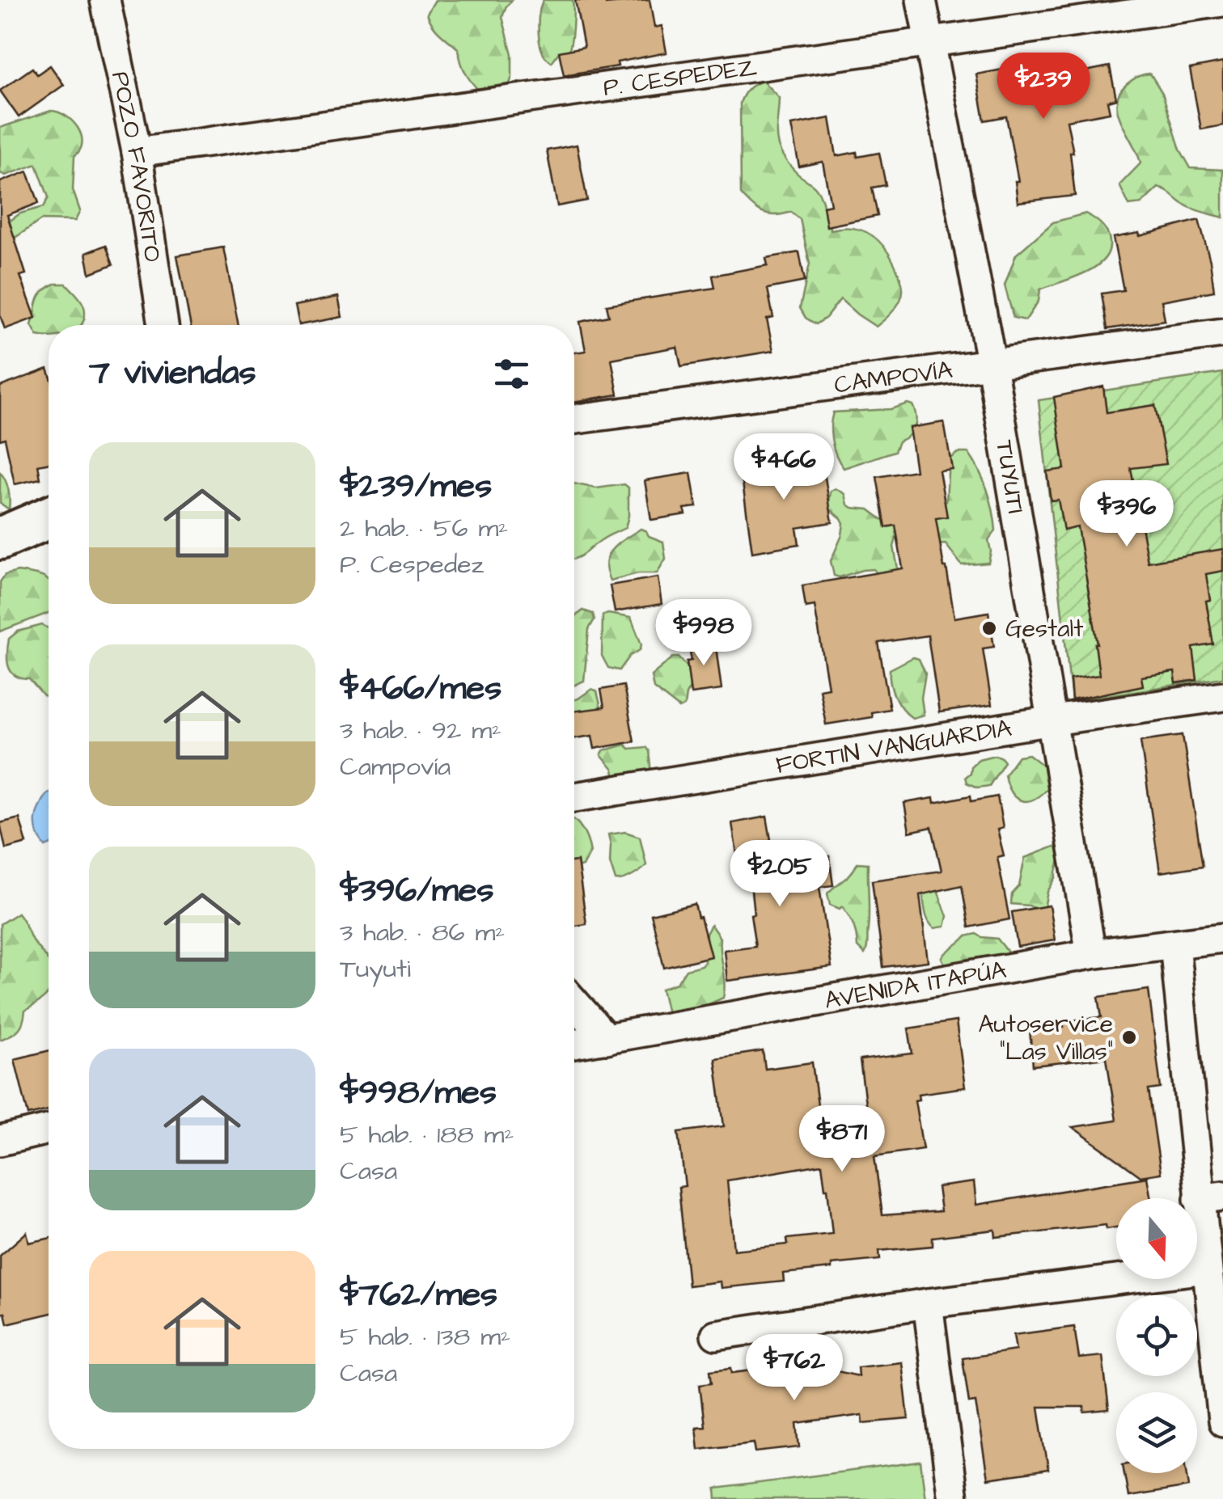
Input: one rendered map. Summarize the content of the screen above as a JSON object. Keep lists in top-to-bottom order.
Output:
{
  "streets": {
    "street": [
      "P. CESPEDEZ",
      "POZO FAVORITO",
      "CAMPOVÍA",
      "TUYUTI",
      "FORTIN VANGUARDIA",
      "AVENIDA ITAPÚA"
    ]
  },
  "crossings": [
    ["P. CESPEDEZ", "POZO FAVORITO"],
    ["P. CESPEDEZ", "TUYUTI"],
    ["CAMPOVÍA", "TUYUTI"],
    ["TUYUTI", "FORTIN VANGUARDIA"],
    ["TUYUTI", "AVENIDA ITAPÚA"]
  ],
  "places": ["Gestalt", "Autoservice \"Las Villas\""],
  "north": "bottom",
  "page": {
    "price": [
      "$239",
      "$466",
      "$396",
      "$998",
      "$205",
      "$871",
      "$762"
    ],
    "heading": "7 viviendas",
    "list": [
      {
        "name": "$239/mes",
        "note": "2 hab. · 56 m² · P. Cespedez"
      },
      {
        "name": "$466/mes",
        "note": "3 hab. · 92 m² · Campovía"
      },
      {
        "name": "$396/mes",
        "note": "3 hab. · 86 m² · Tuyuti"
      },
      {
        "name": "$998/mes",
        "note": "5 hab. · 188 m² · Casa"
      },
      {
        "name": "$762/mes",
        "note": "5 hab. · 138 m² · Casa"
      }
    ]
  }
}
